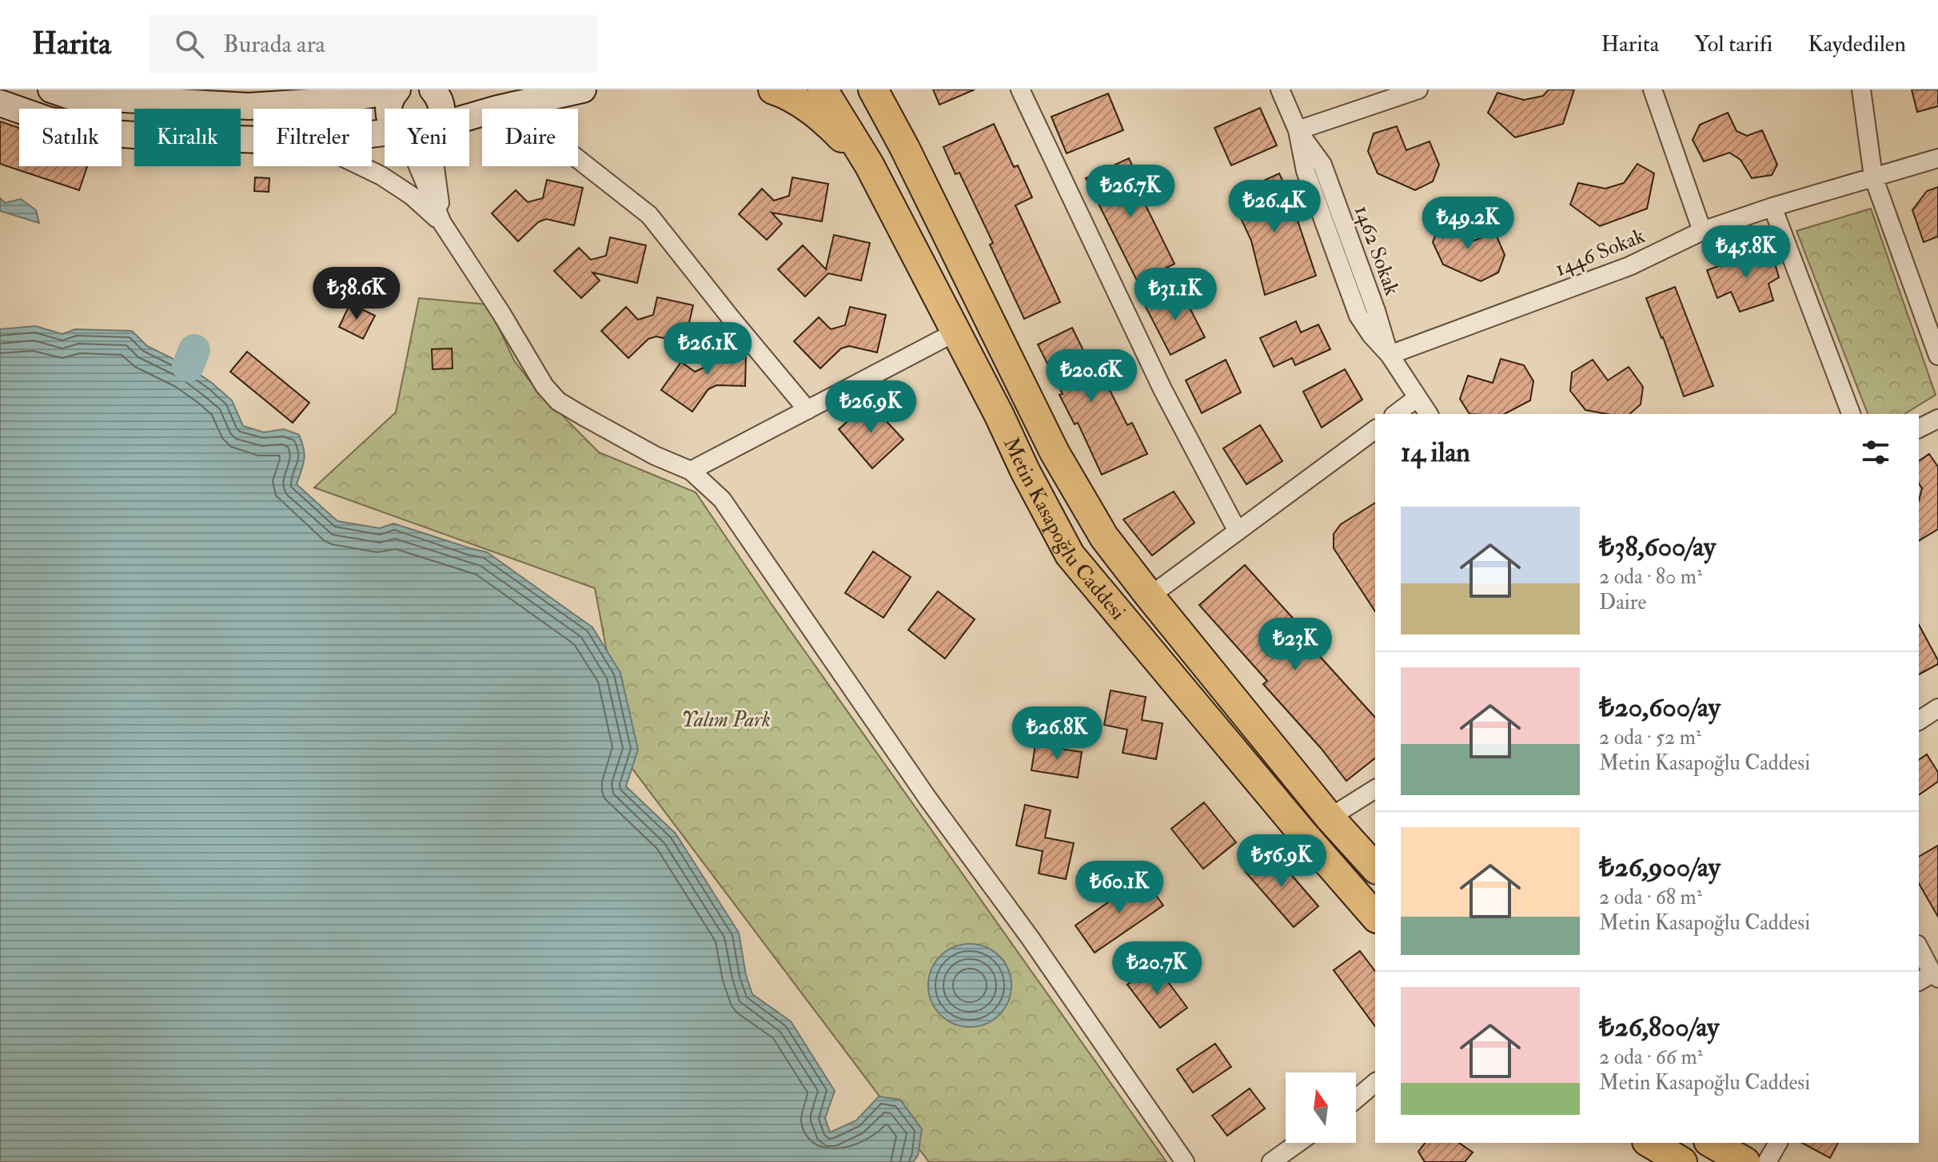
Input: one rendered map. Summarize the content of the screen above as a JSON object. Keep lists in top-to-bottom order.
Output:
{
  "streets": {
    "main road": ["Metin Kasapoğlu Caddesi"],
    "street": ["1462 Sokak", "1446 Sokak"]
  },
  "crossings": [
    ["1462 Sokak", "1446 Sokak"]
  ],
  "parks": ["Yalım Park"],
  "north": "top",
  "page": {
    "header": "Harita",
    "search": "Burada ara",
    "nav": ["Harita", "Yol tarifi", "Kaydedilen"],
    "chip": [
      "Satılık",
      "Kiralık",
      "Filtreler",
      "Yeni",
      "Daire"
    ],
    "price": [
      "₺26.7K",
      "₺26.4K",
      "₺49.2K",
      "₺45.8K",
      "₺38.6K",
      "₺31.1K",
      "₺26.1K",
      "₺20.6K",
      "₺26.9K",
      "₺23K",
      "₺26.8K",
      "₺56.9K",
      "₺60.1K",
      "₺20.7K"
    ],
    "heading": "14 ilan",
    "list": [
      {
        "name": "₺38,600/ay",
        "note": "2 oda · 80 m² · Daire"
      },
      {
        "name": "₺20,600/ay",
        "note": "2 oda · 52 m² · Metin Kasapoğlu Caddesi"
      },
      {
        "name": "₺26,900/ay",
        "note": "2 oda · 68 m² · Metin Kasapoğlu Caddesi"
      },
      {
        "name": "₺26,800/ay",
        "note": "2 oda · 66 m² · Metin Kasapoğlu Caddesi"
      }
    ]
  }
}
